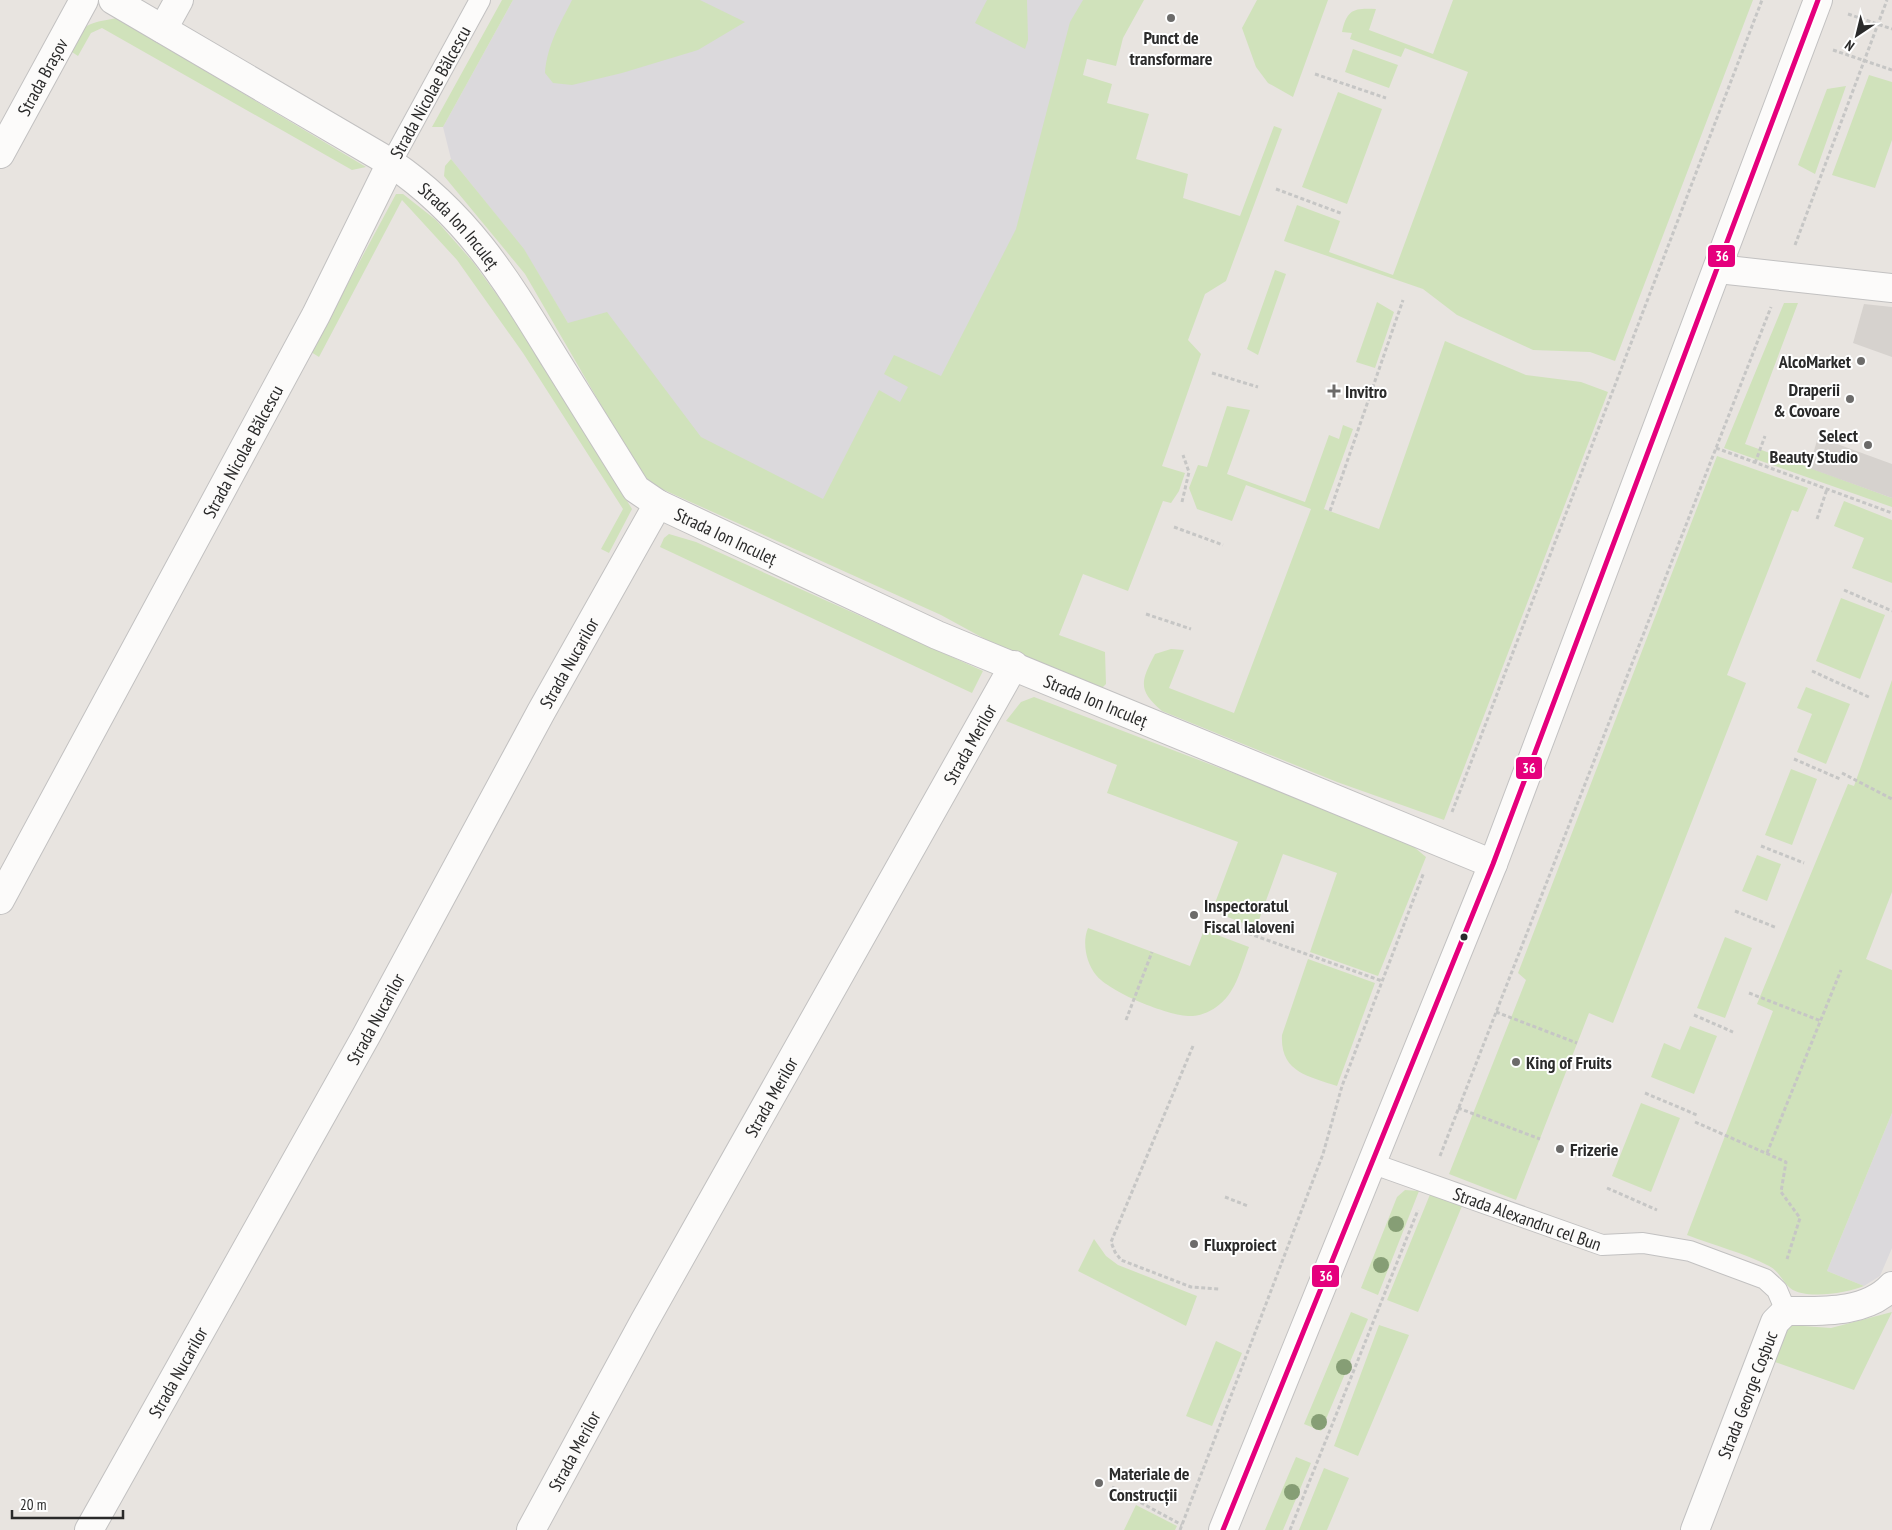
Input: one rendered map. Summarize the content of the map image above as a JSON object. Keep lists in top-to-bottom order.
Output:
{
  "streets": {
    "street": [
      "Strada Brașov",
      "Strada Nicolae Bălcescu",
      "Strada Ion Inculeț",
      "Strada Nucarilor",
      "Strada Merilor",
      "Strada George Coșbuc"
    ],
    "lane": ["Strada Alexandru cel Bun"]
  },
  "crossings": [
    ["Strada Nicolae Bălcescu", "Strada Ion Inculeț"],
    ["Strada Ion Inculeț", "Strada Nucarilor"],
    ["Strada Ion Inculeț", "Strada Merilor"],
    ["Strada Alexandru cel Bun", "Strada George Coșbuc"]
  ],
  "places": {
    "other": [
      "Punct de transformare",
      "AlcoMarket",
      "Draperii & Covoare",
      "Select Beauty Studio",
      "Inspectoratul Fiscal Ialoveni",
      "King of Fruits",
      "Frizerie",
      "Fluxproiect",
      "Materiale de Construcții"
    ],
    "health": ["Invitro"]
  },
  "lines": ["transit line 36"],
  "scale_bar": "20 m",
  "north": "bottom left"
}
